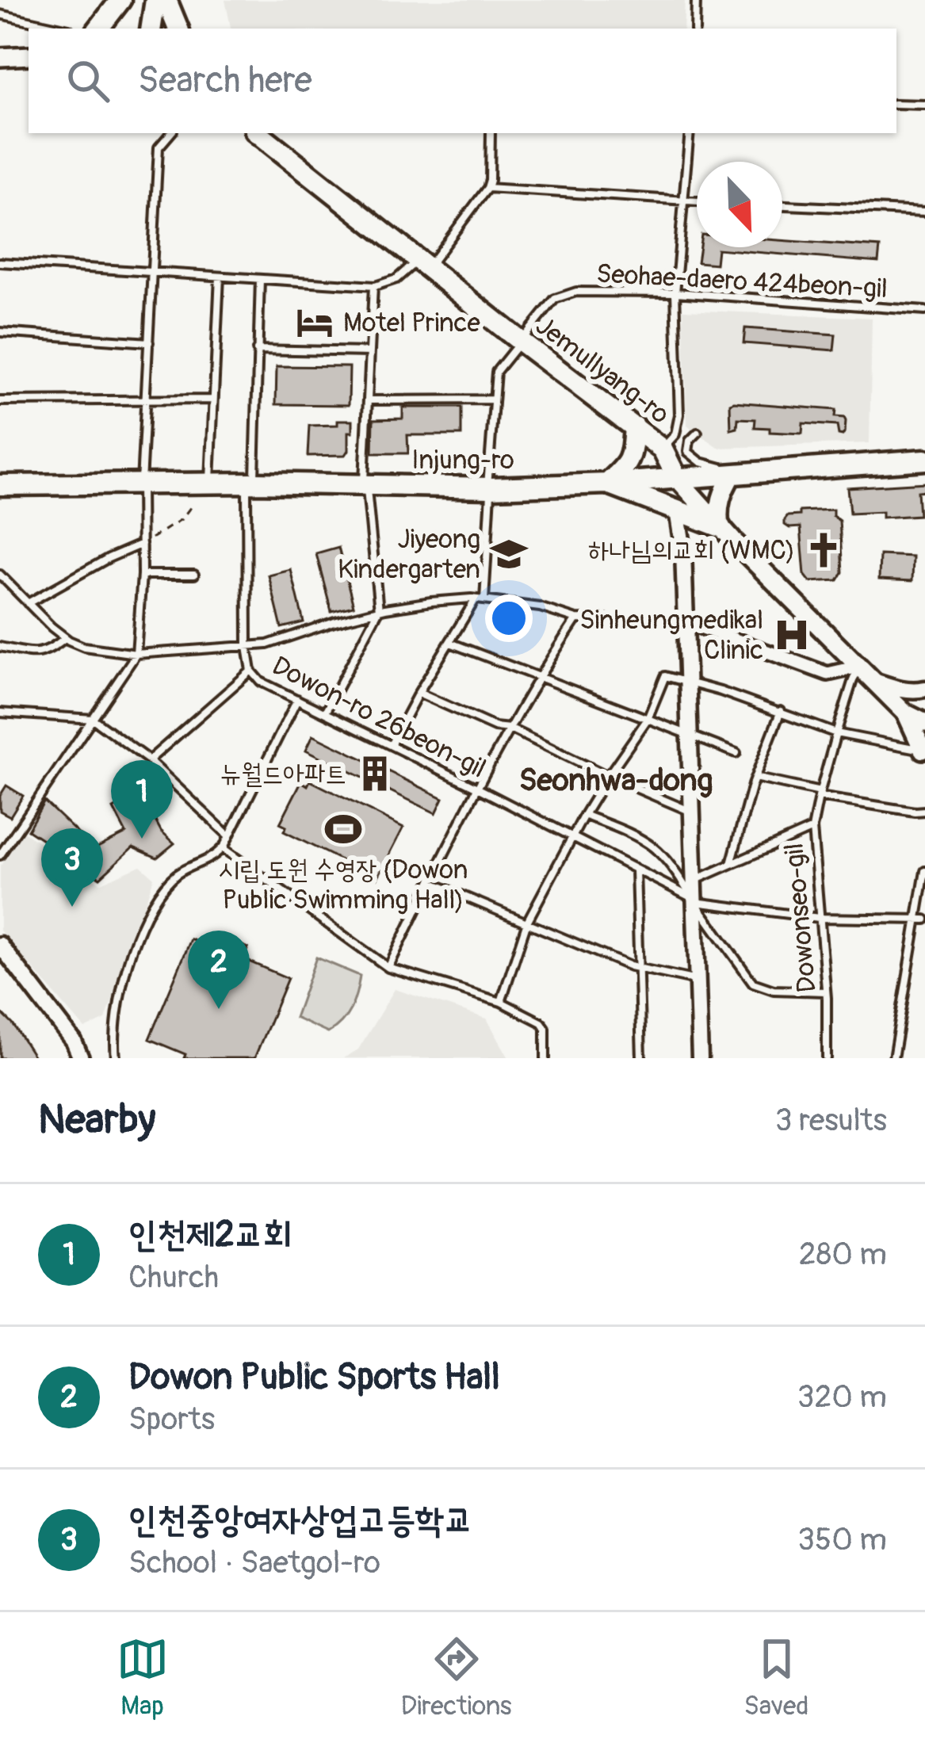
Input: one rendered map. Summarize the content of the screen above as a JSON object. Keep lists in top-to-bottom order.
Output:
{
  "streets": {
    "main road": ["Jemullyang-ro", "Injung-ro"],
    "lane": ["Seohae-daero 424beon-gil", "Dowon-ro 26beon-gil", "Dowonseo-gil"]
  },
  "crossings": [
    ["Seohae-daero 424beon-gil", "Jemullyang-ro"],
    ["Seohae-daero 424beon-gil", "Injung-ro"],
    ["Jemullyang-ro", "Injung-ro"],
    ["Jemullyang-ro", "Dowonseo-gil"]
  ],
  "districts": ["Seonhwa-dong"],
  "places": {
    "hotel": ["Motel Prince"],
    "church": ["하나님의교회 (WMC)"],
    "school or university": ["Jiyeong Kindergarten"],
    "hospital": ["Sinheungmedikal Clinic"],
    "building": ["뉴월드아파트"],
    "sports": ["시립 도원 수영장 (Dowon Public Swimming Hall)"]
  },
  "north": "bottom right",
  "page": {
    "search": "Search here",
    "pins": ["1", "3", "2"],
    "heading": ["Nearby", "3 results"],
    "list": [
      {
        "mark": "1",
        "name": "인천제2교회",
        "note": "Church",
        "value": "280 m"
      },
      {
        "mark": "2",
        "name": "Dowon Public Sports Hall",
        "note": "Sports",
        "value": "320 m"
      },
      {
        "mark": "3",
        "name": "인천중앙여자상업고등학교",
        "note": "School · Saetgol-ro",
        "value": "350 m"
      }
    ],
    "nav": ["Map", "Directions", "Saved"]
  }
}
